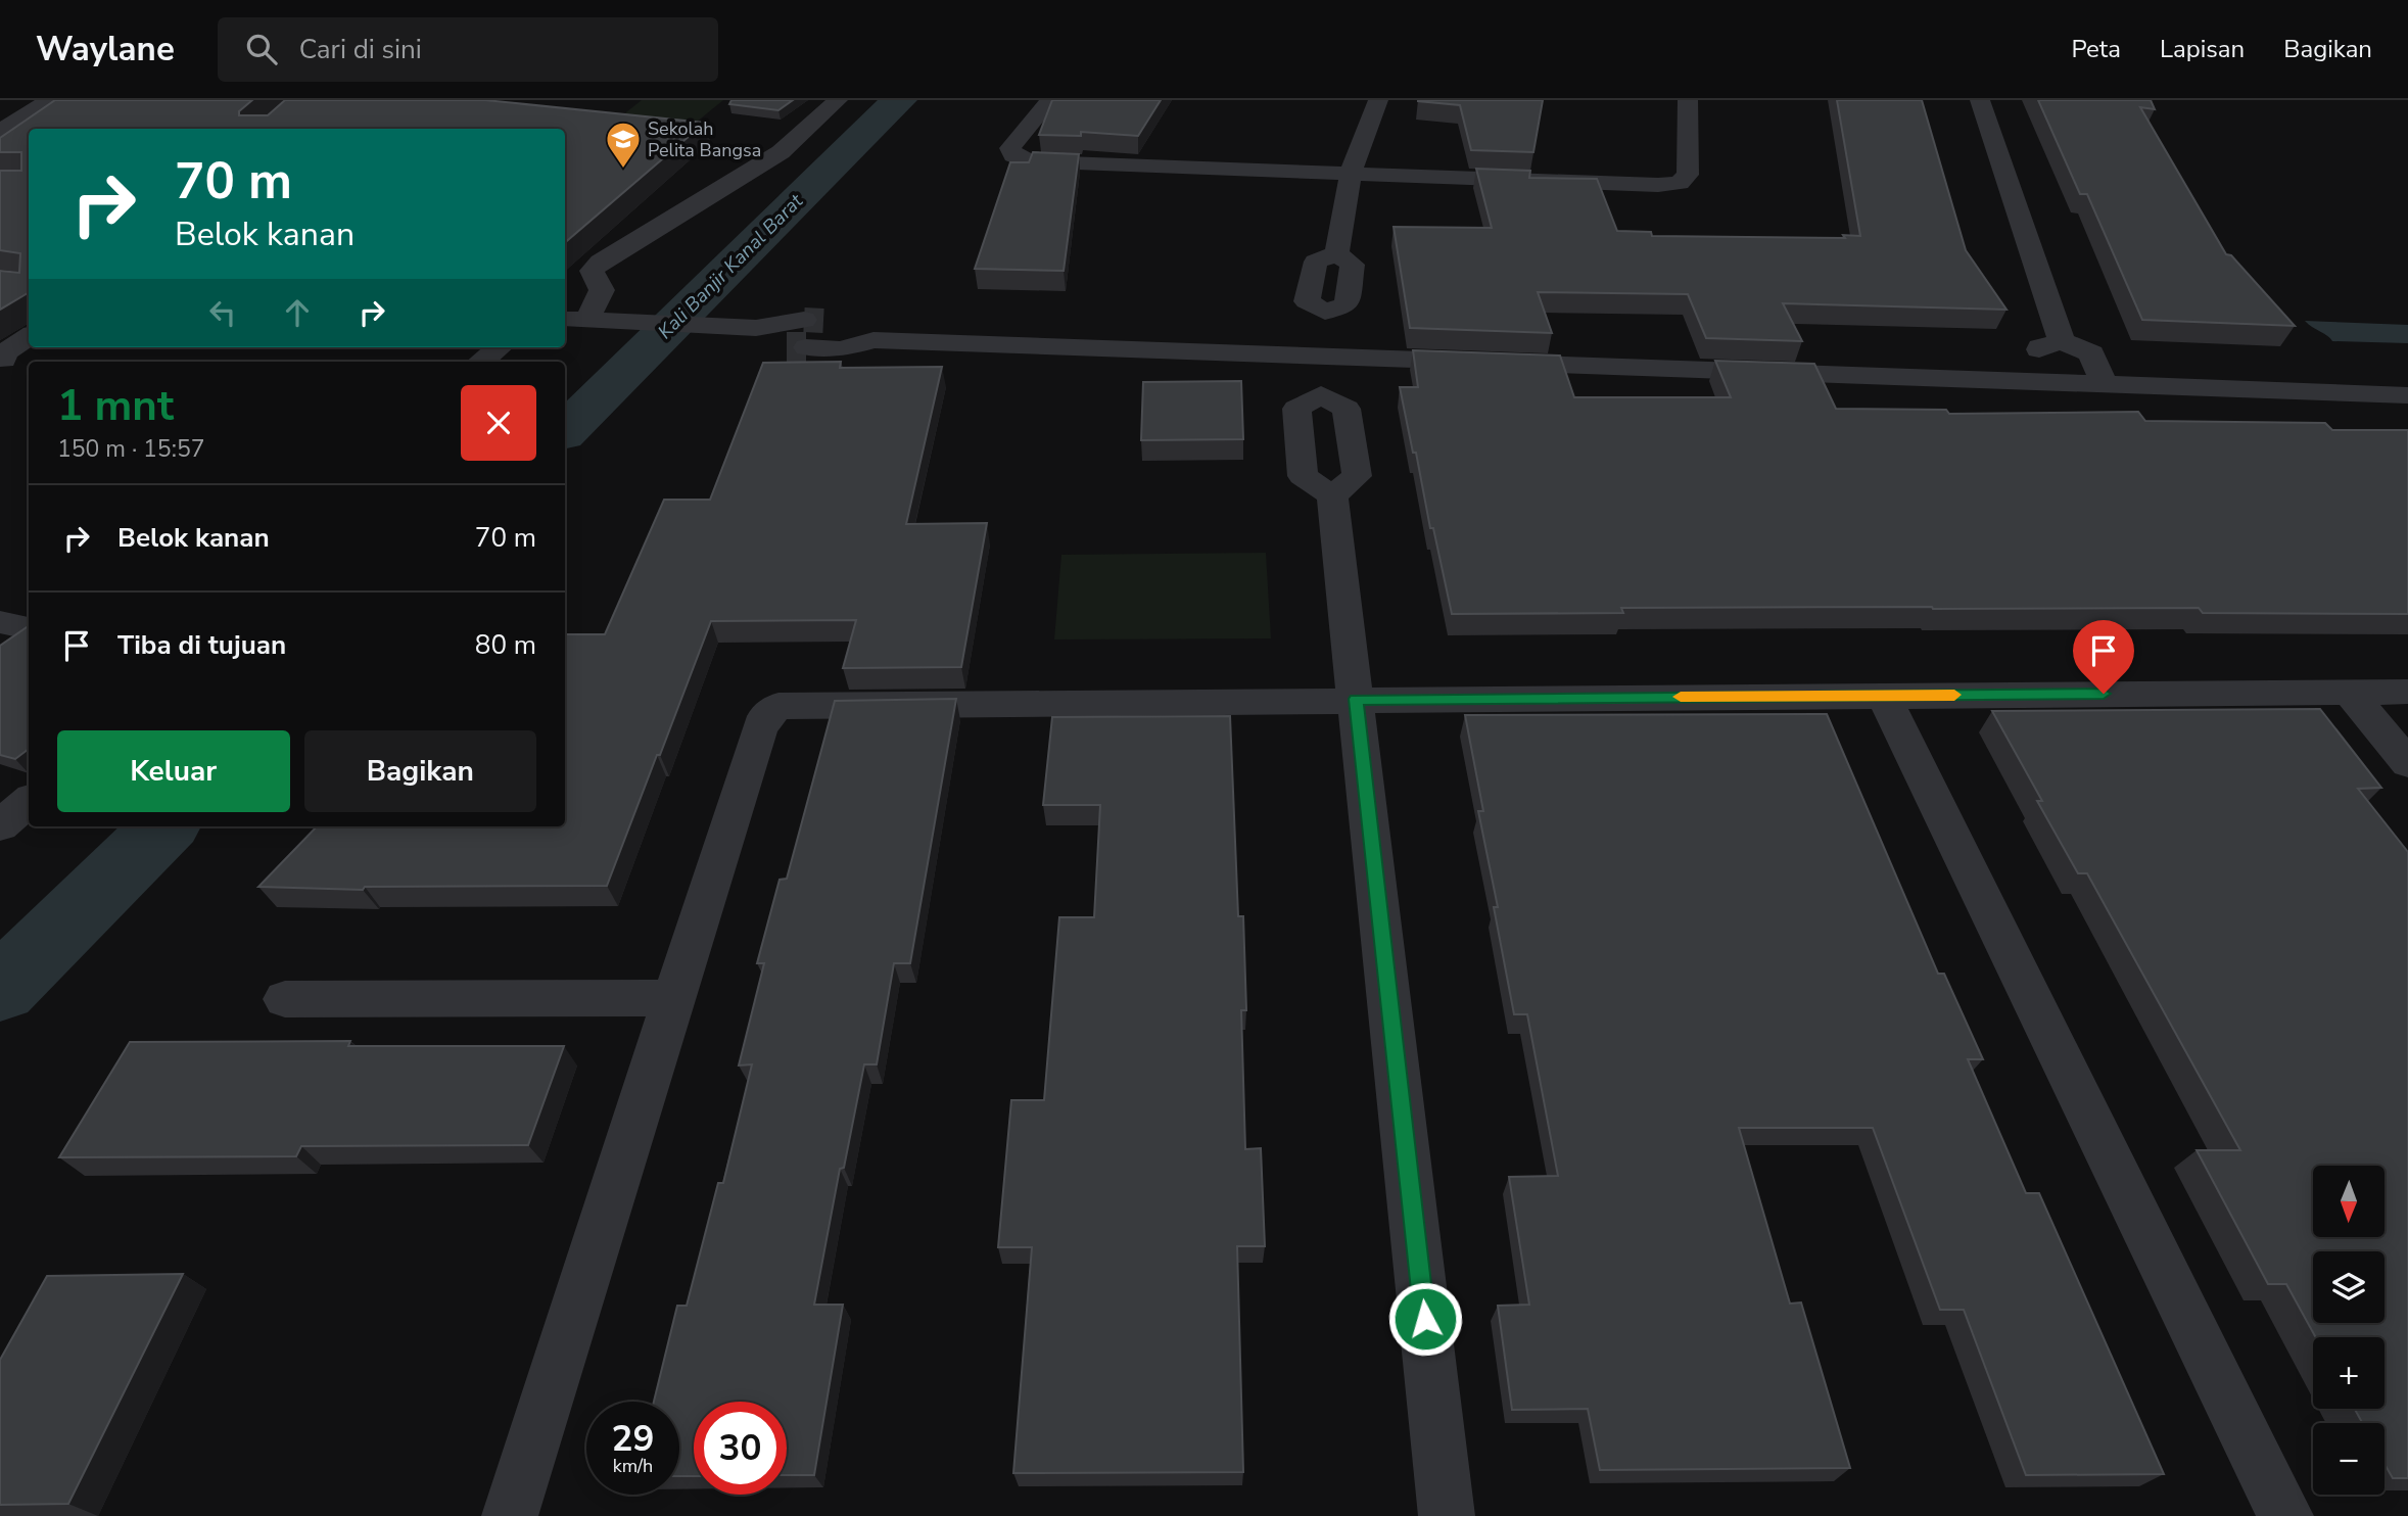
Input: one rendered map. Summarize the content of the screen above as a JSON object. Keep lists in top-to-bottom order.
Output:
{
  "water": ["Kali Banjir Kanal Barat"],
  "places": {
    "school or university": ["Sekolah Pelita Bangsa"]
  },
  "north": "bottom",
  "page": {
    "header": "Waylane",
    "search": "Cari di sini",
    "nav": ["Peta", "Lapisan", "Bagikan"],
    "turn": ["70 m", "Belok kanan"],
    "heading": ["1 mnt", "150 m · 15:57"],
    "list": [
      {
        "name": "Belok kanan",
        "value": "70 m"
      },
      {
        "name": "Tiba di tujuan",
        "value": "80 m"
      }
    ],
    "buttons": ["Keluar", "Bagikan"],
    "map_buttons": ["+", "−"],
    "speed": "29 km/h",
    "limit": "30"
  }
}
